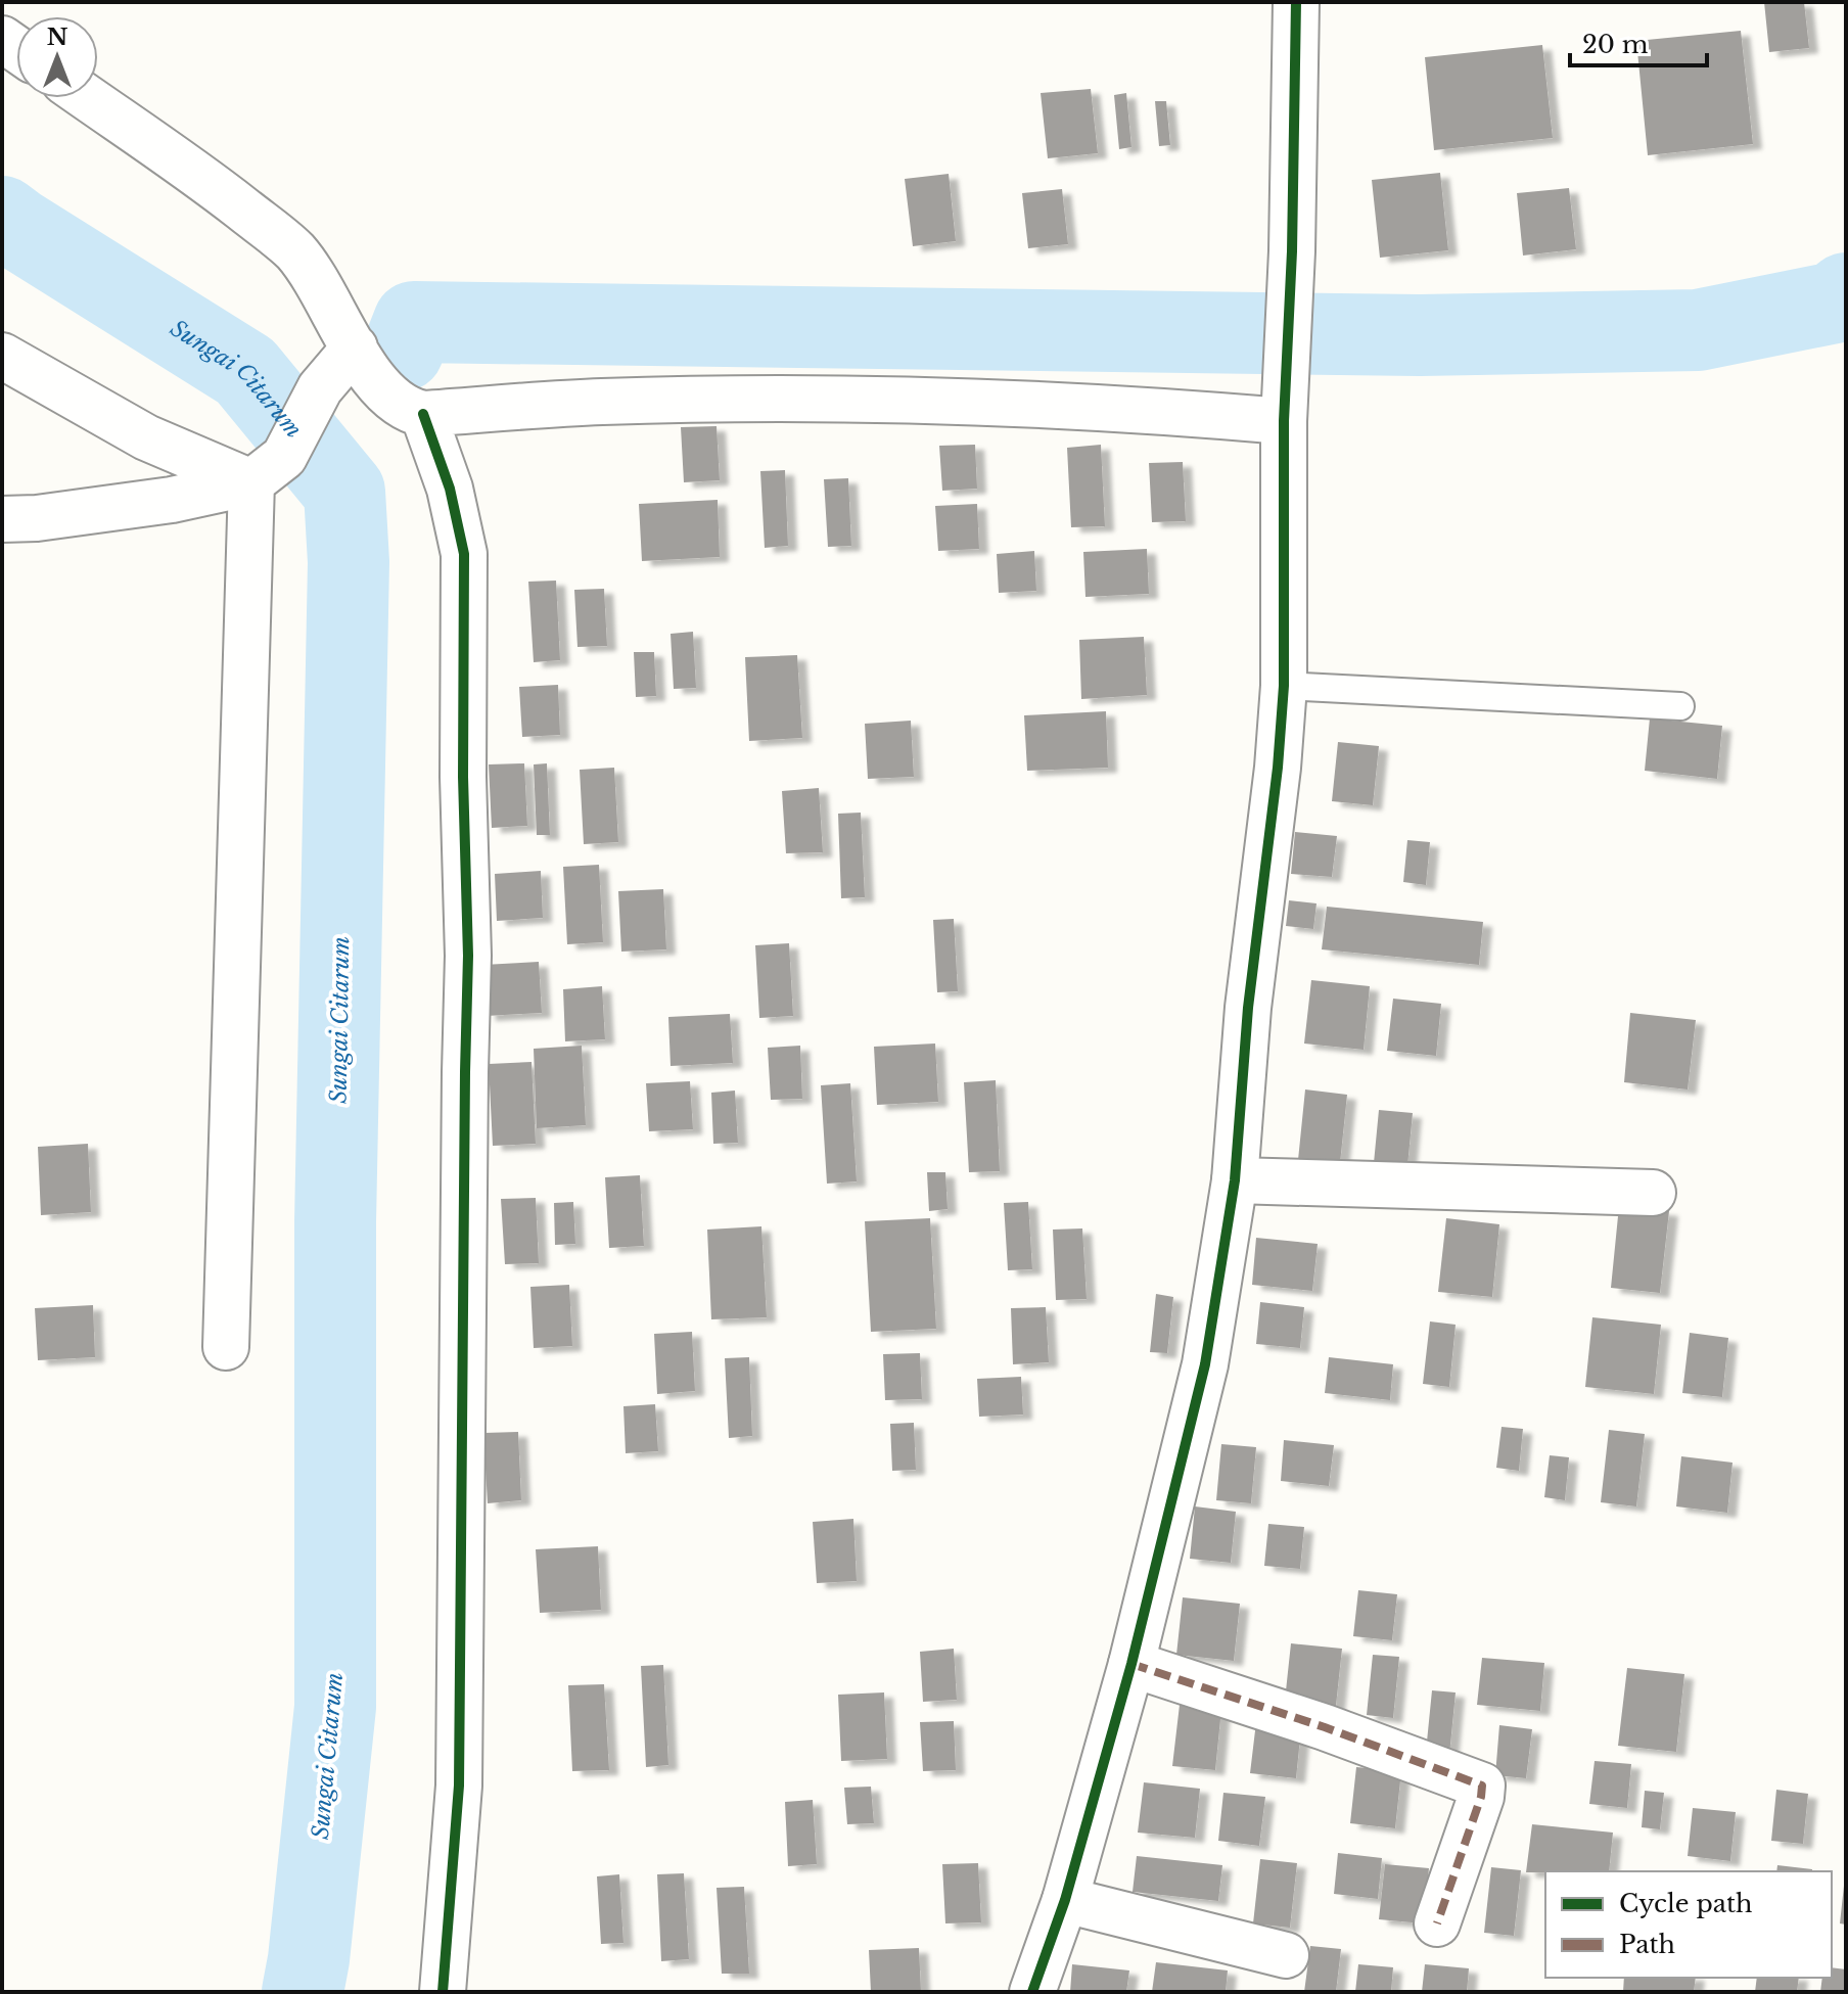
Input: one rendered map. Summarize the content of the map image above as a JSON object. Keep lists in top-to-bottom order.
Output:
{
  "water": ["Sungai Citarum"],
  "legend": ["Cycle path", "Path"],
  "scale_bar": "20 m",
  "north": "top"
}
